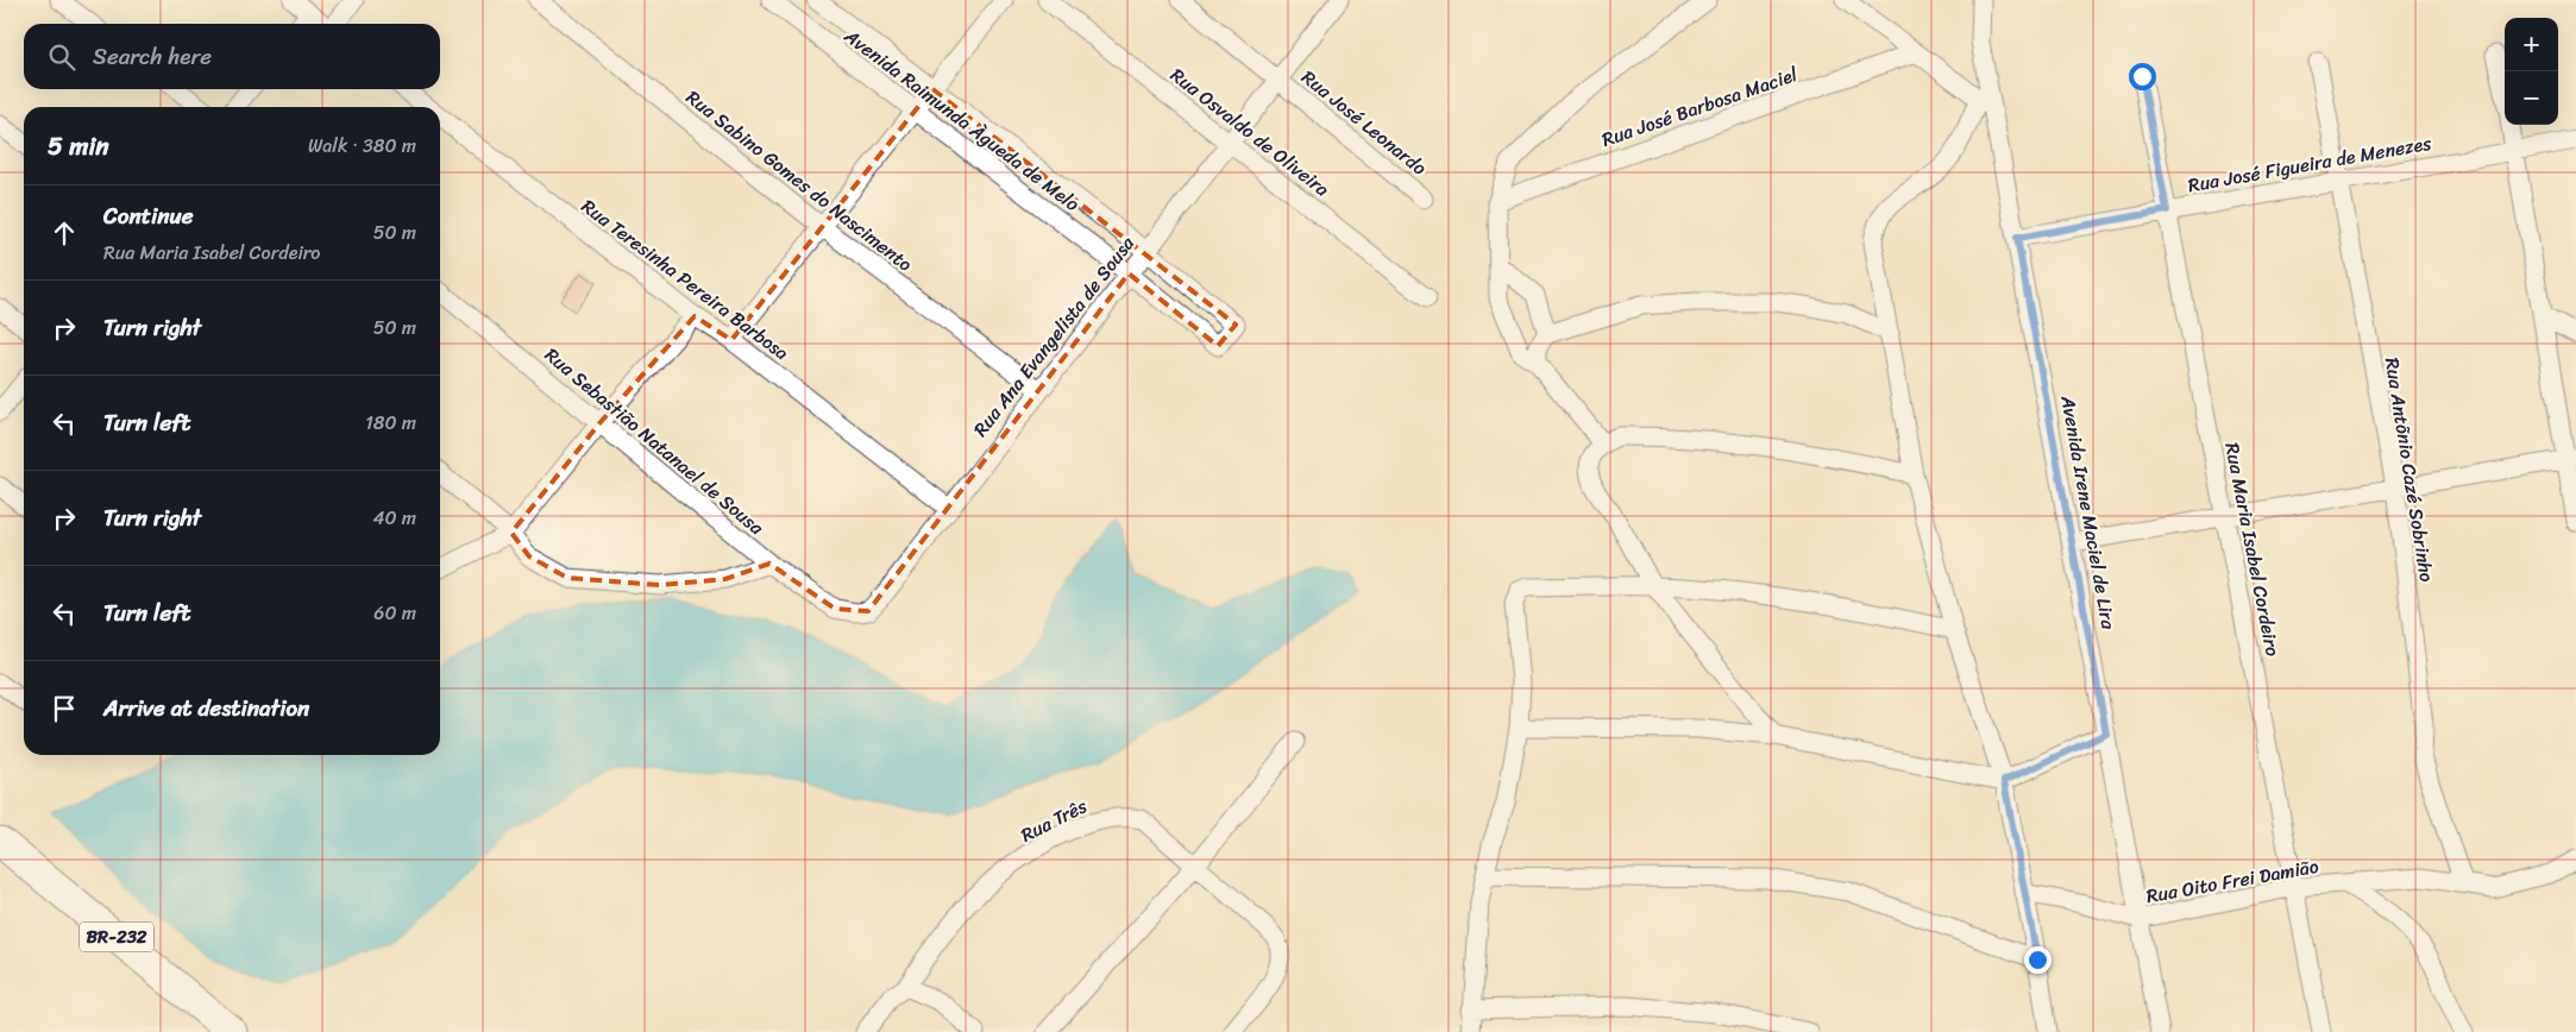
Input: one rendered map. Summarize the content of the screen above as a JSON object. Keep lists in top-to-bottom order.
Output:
{
  "streets": {
    "highway": ["BR-232"],
    "street": [
      "Rua José Barbosa Maciel",
      "Avenida Raimunda Àgueda de Melo",
      "Rua José Leonardo",
      "Rua Osvaldo de Oliveira",
      "Rua José Figueira de Menezes",
      "Rua Sabino Gomes do Nascimento",
      "Rua Teresinha Pereira Barbosa",
      "Rua Ana Evangelista de Sousa",
      "Rua Sebastião Natanael de Sousa",
      "Rua Antõnio Cazé Sobrinho",
      "Avenida Irene Maciel de Lira",
      "Rua Maria Isabel Cordeiro",
      "Rua Três",
      "Rua Oito Frei Damião"
    ]
  },
  "crossings": [
    ["Avenida Raimunda Àgueda de Melo", "Rua Ana Evangelista de Sousa"],
    ["Rua José Leonardo", "Rua Ana Evangelista de Sousa"],
    ["Rua Osvaldo de Oliveira", "Rua Ana Evangelista de Sousa"],
    ["Rua José Figueira de Menezes", "Rua Antõnio Cazé Sobrinho"],
    ["Rua José Figueira de Menezes", "Avenida Irene Maciel de Lira"],
    ["Rua José Figueira de Menezes", "Rua Maria Isabel Cordeiro"],
    ["Rua Sabino Gomes do Nascimento", "Rua Ana Evangelista de Sousa"],
    ["Rua Teresinha Pereira Barbosa", "Rua Ana Evangelista de Sousa"],
    ["Rua Ana Evangelista de Sousa", "Rua Sebastião Natanael de Sousa"],
    ["Rua Antõnio Cazé Sobrinho", "Rua Oito Frei Damião"],
    ["Avenida Irene Maciel de Lira", "Rua Oito Frei Damião"],
    ["Rua Maria Isabel Cordeiro", "Rua Oito Frei Damião"]
  ],
  "page": {
    "map_buttons": ["+", "−"],
    "search": "Search here",
    "heading": ["5 min", "Walk · 380 m"],
    "list": [
      ["Continue", "Rua Maria Isabel Cordeiro", "50 m"],
      ["Turn right", "50 m"],
      ["Turn left", "180 m"],
      ["Turn right", "40 m"],
      ["Turn left", "60 m"],
      "Arrive at destination"
    ]
  }
}
